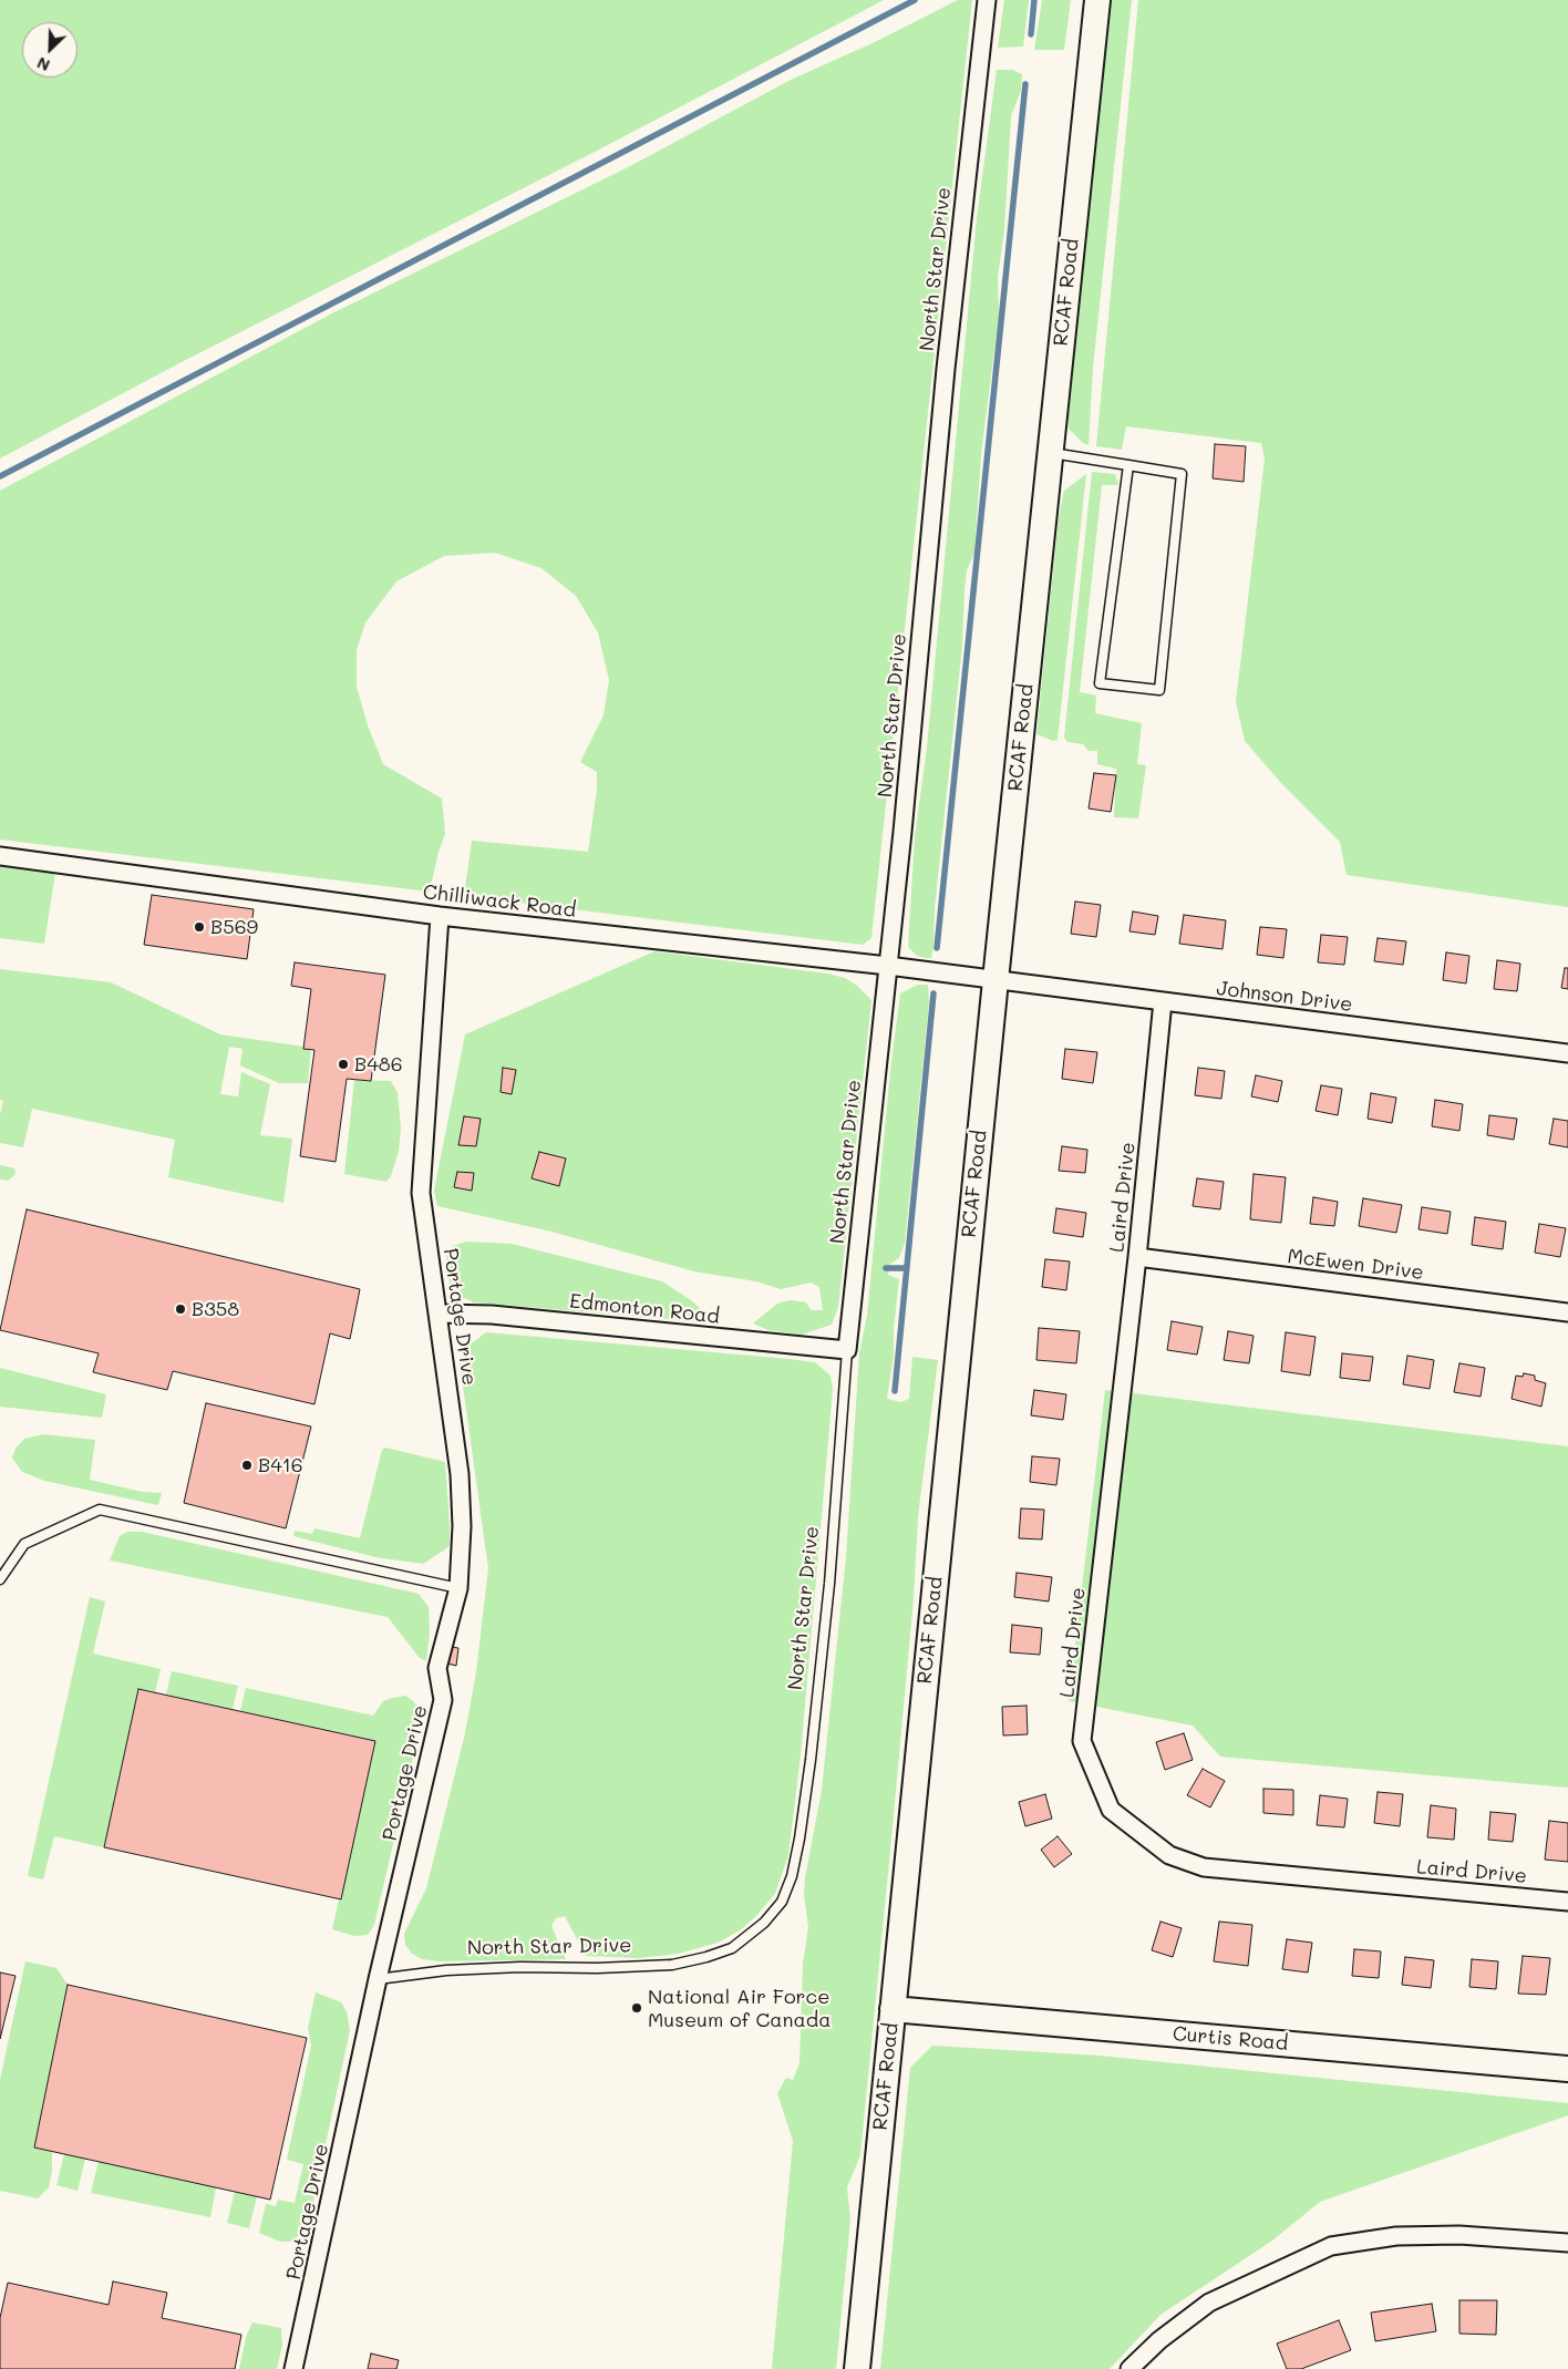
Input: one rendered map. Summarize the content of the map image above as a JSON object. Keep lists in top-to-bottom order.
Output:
{
  "streets": {
    "main road": ["RCAF Road", "Curtis Road"],
    "street": [
      "North Star Drive",
      "Chilliwack Road",
      "Johnson Drive",
      "Laird Drive",
      "McEwen Drive",
      "Edmonton Road",
      "Portage Drive"
    ]
  },
  "crossings": [
    ["North Star Drive", "Chilliwack Road"],
    ["North Star Drive", "Edmonton Road"],
    ["North Star Drive", "Portage Drive"],
    ["RCAF Road", "Chilliwack Road"],
    ["RCAF Road", "Johnson Drive"],
    ["RCAF Road", "Curtis Road"],
    ["Chilliwack Road", "Johnson Drive"],
    ["Chilliwack Road", "Portage Drive"],
    ["Johnson Drive", "Laird Drive"],
    ["Laird Drive", "McEwen Drive"],
    ["Edmonton Road", "Portage Drive"]
  ],
  "places": [
    "B569",
    "B486",
    "B358",
    "B416",
    "National Air Force Museum of Canada"
  ],
  "north": "bottom left"
}
